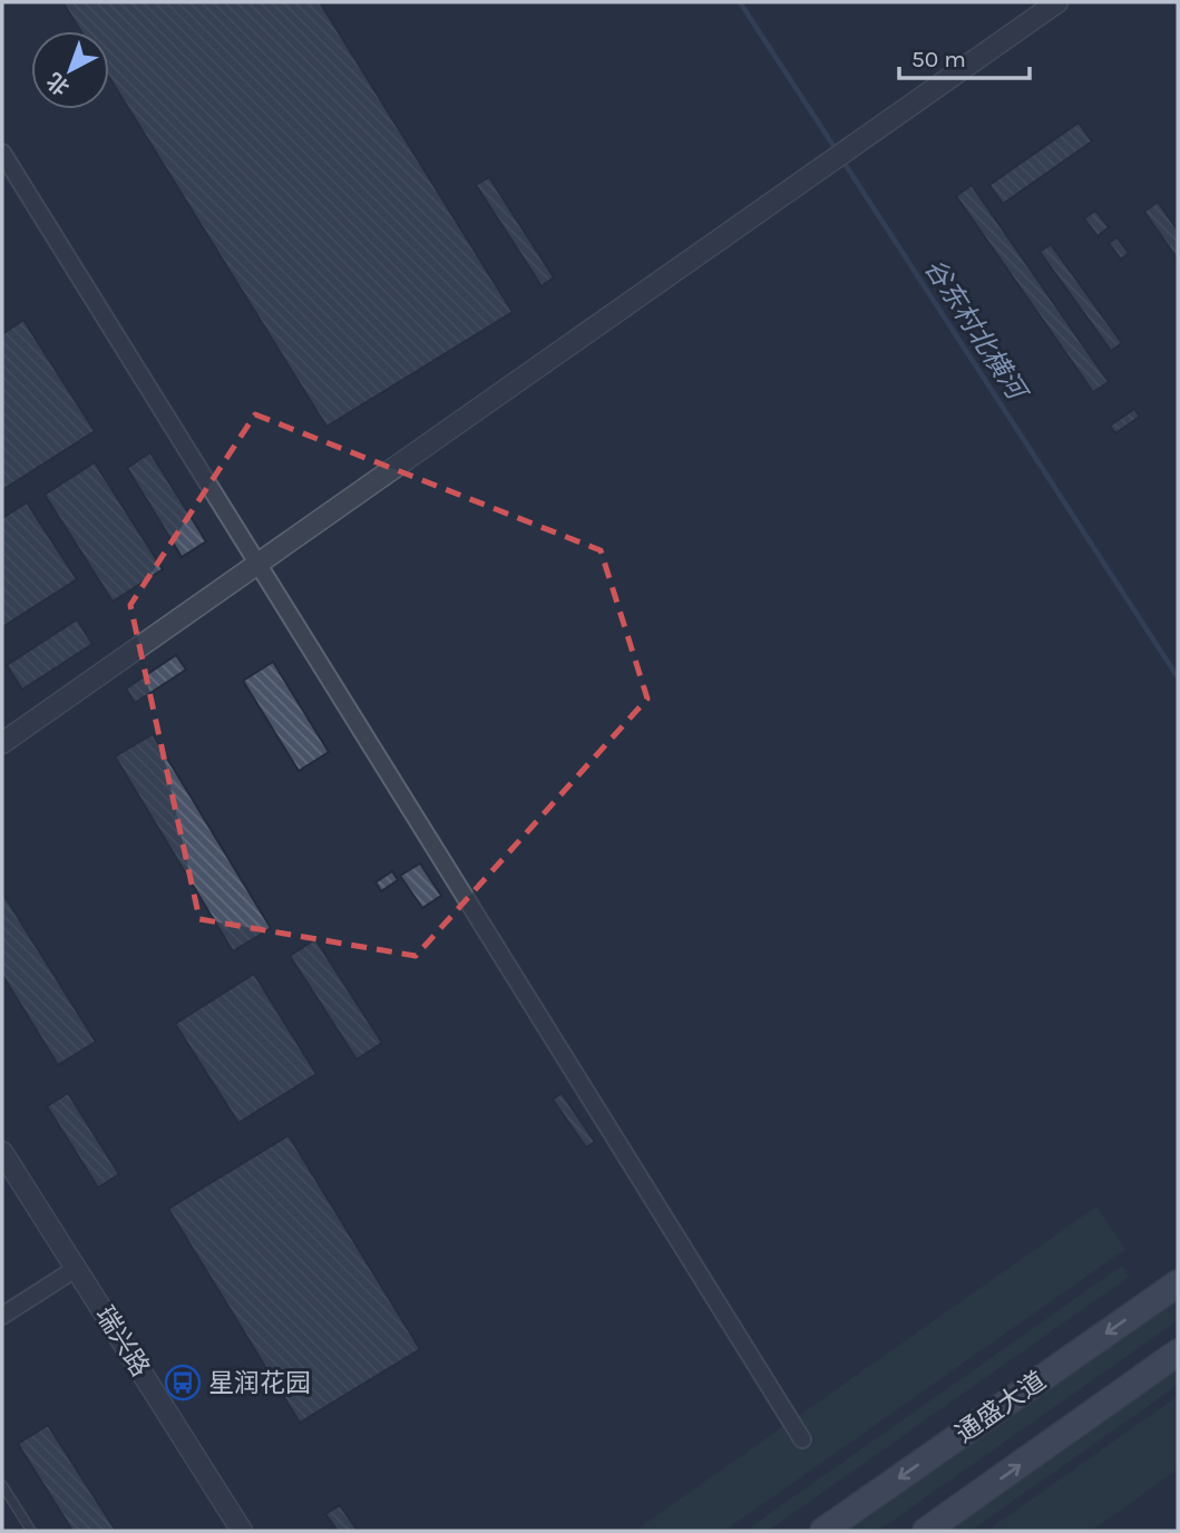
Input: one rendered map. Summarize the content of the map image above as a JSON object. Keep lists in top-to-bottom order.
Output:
{
  "streets": {
    "main road": ["通盛大道"],
    "street": ["瑞兴路"]
  },
  "water": ["谷东村北横河"],
  "places": {
    "bus stop": ["星润花园"]
  },
  "scale_bar": "50 m",
  "north": "bottom left"
}
